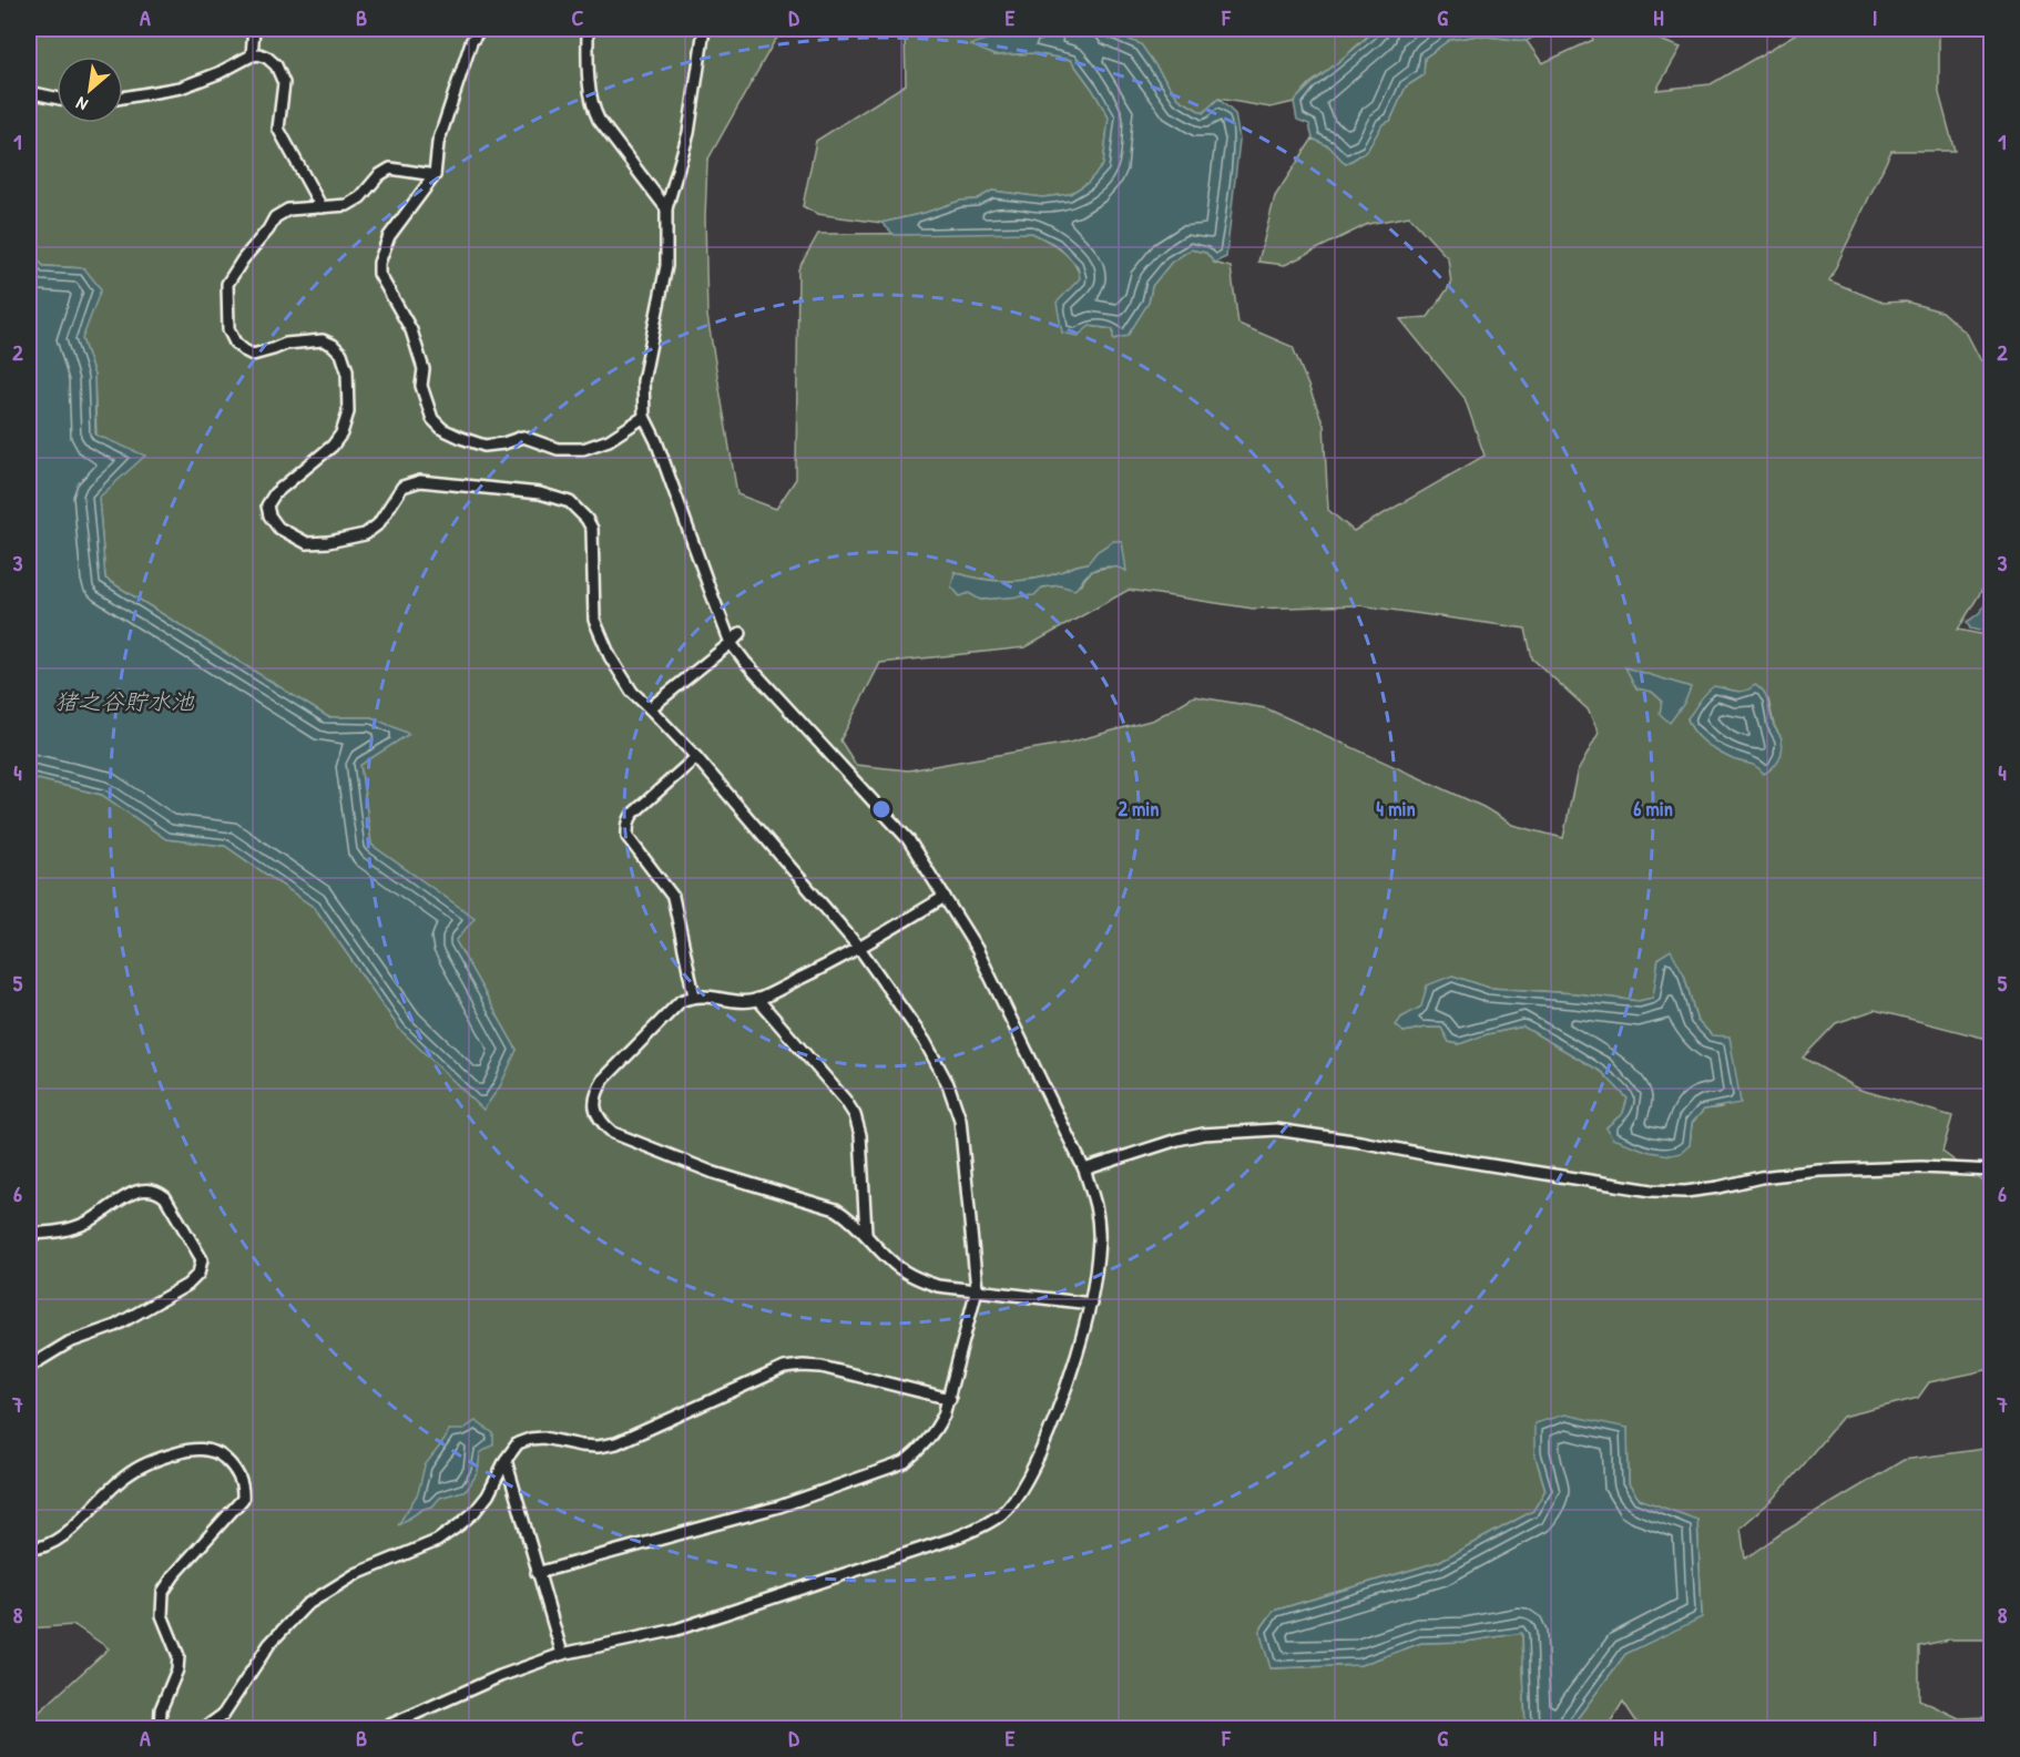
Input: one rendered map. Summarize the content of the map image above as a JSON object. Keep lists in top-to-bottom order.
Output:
{
  "water": ["猪之谷貯水池"],
  "north": "bottom left",
  "grid": {
    "columns": [
      "A",
      "B",
      "C",
      "D",
      "E",
      "F",
      "G",
      "H",
      "I"
    ],
    "rows": [
      "1",
      "2",
      "3",
      "4",
      "5",
      "6",
      "7",
      "8"
    ]
  },
  "rings": ["2 min", "4 min", "6 min"]
}
